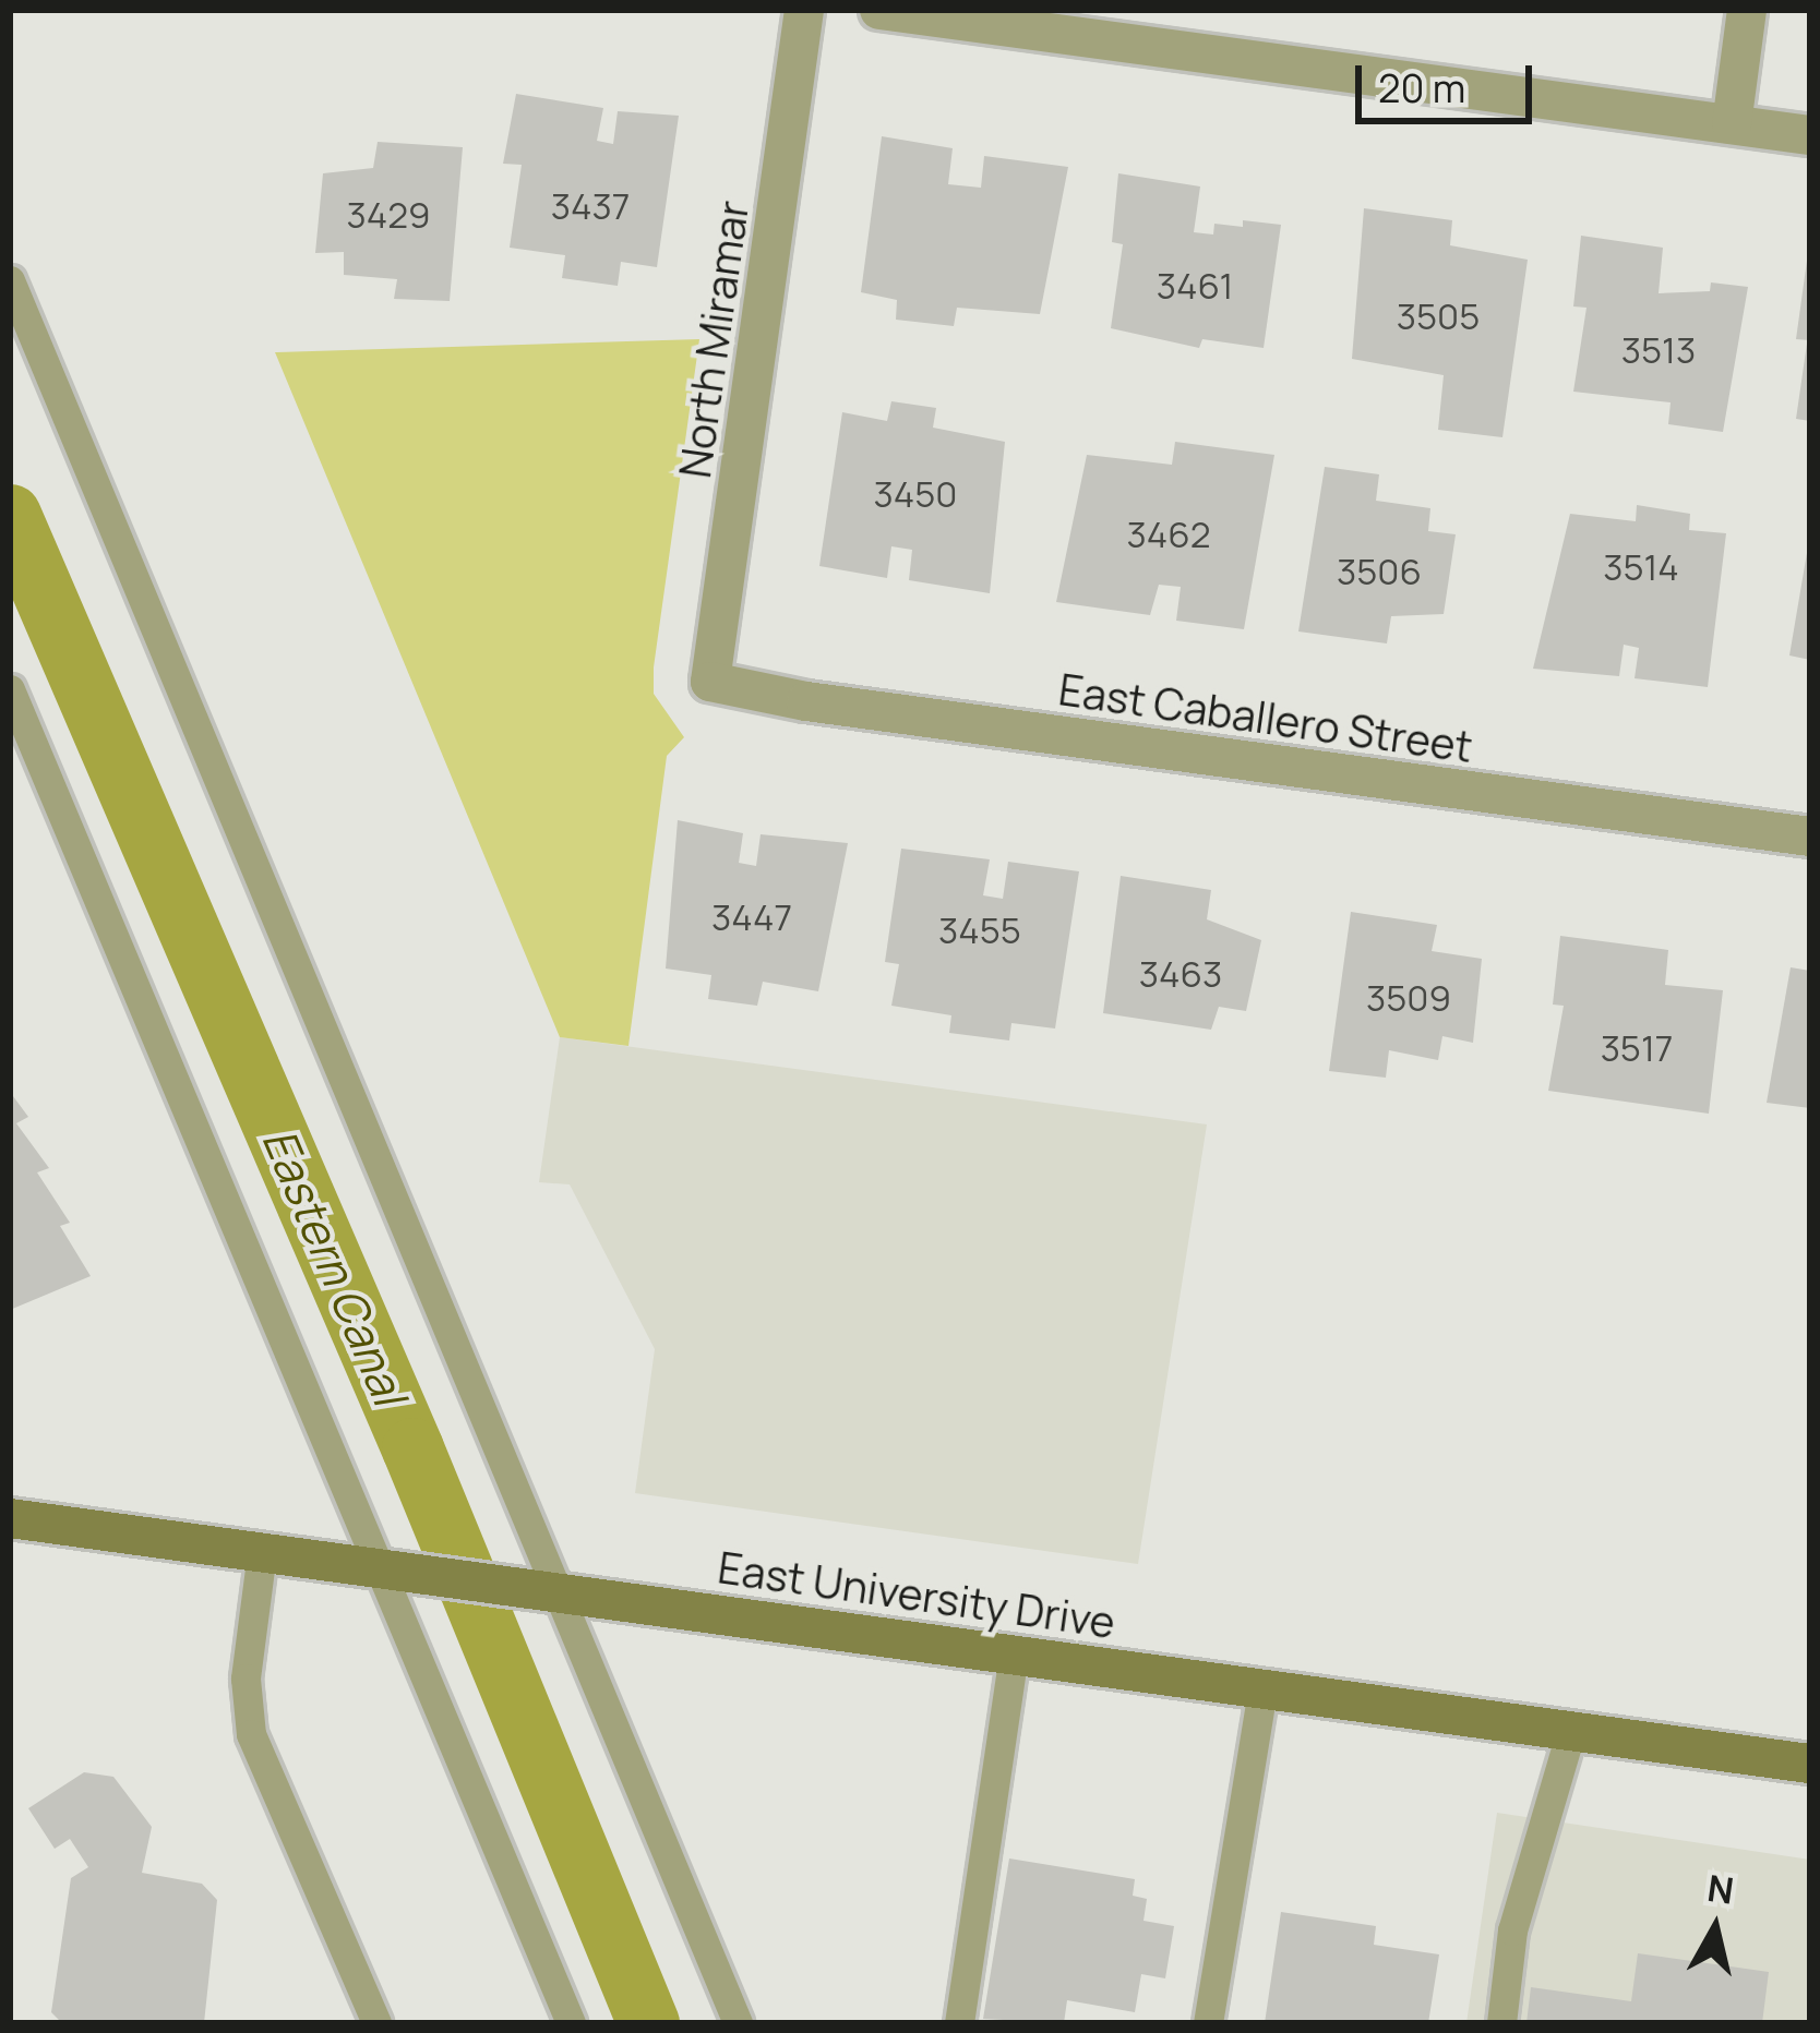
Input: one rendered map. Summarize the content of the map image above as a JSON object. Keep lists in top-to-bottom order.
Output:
{
  "streets": {
    "main road": ["East University Drive"],
    "street": ["North Miramar", "East Caballero Street"]
  },
  "crossings": [
    ["North Miramar", "East Caballero Street"]
  ],
  "water": ["Eastern Canal"],
  "house_numbers": [
    "3437",
    "3429",
    "3461",
    "3505",
    "3513",
    "3450",
    "3462",
    "3514",
    "3506",
    "3447",
    "3455",
    "3463",
    "3509",
    "3517"
  ],
  "scale_bar": "20 m",
  "north": "top"
}
